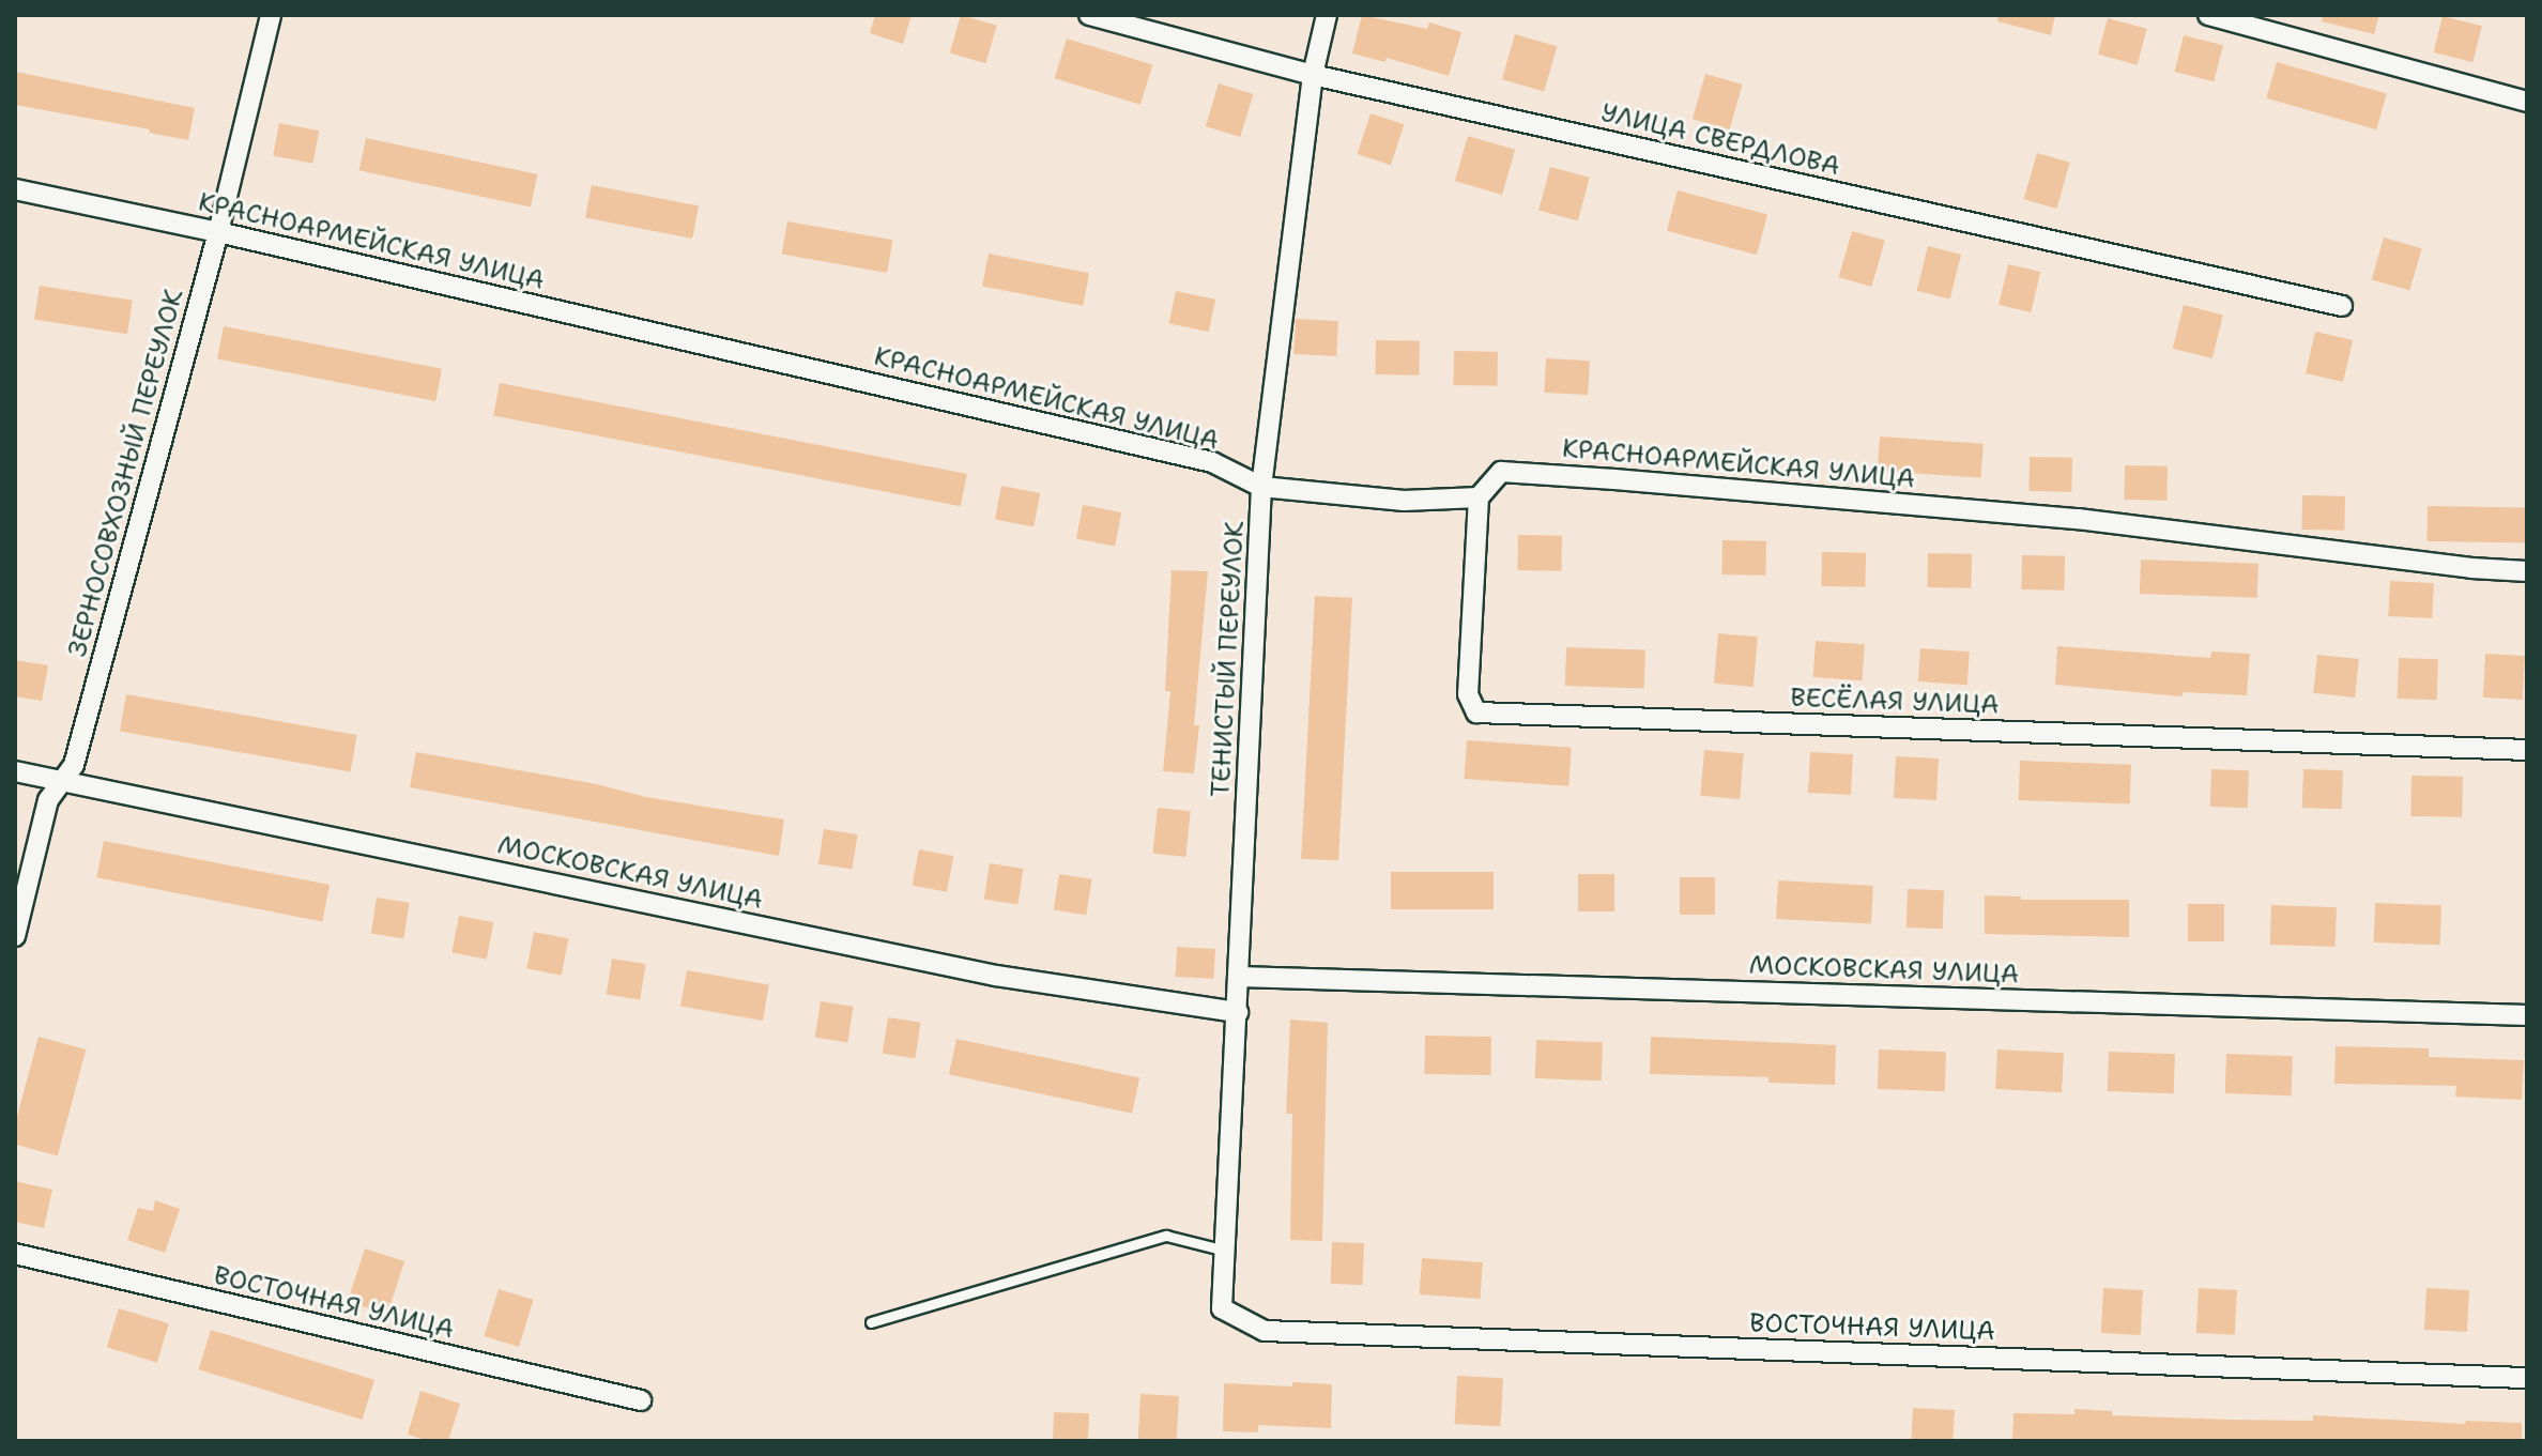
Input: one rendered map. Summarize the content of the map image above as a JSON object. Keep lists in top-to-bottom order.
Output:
{
  "streets": {
    "street": [
      "УЛИЦА СВЕРДЛОВА",
      "КРАСНОАРМЕЙСКАЯ УЛИЦА",
      "ЗЕРНОСОВХОЗНЫЙ ПЕРЕУЛОК",
      "ТЕНИСТЫЙ ПЕРЕУЛОК",
      "ВЕСЁЛАЯ УЛИЦА",
      "МОСКОВСКАЯ УЛИЦА",
      "ВОСТОЧНАЯ УЛИЦА"
    ]
  },
  "crossings": [
    ["УЛИЦА СВЕРДЛОВА", "ТЕНИСТЫЙ ПЕРЕУЛОК"],
    ["КРАСНОАРМЕЙСКАЯ УЛИЦА", "ЗЕРНОСОВХОЗНЫЙ ПЕРЕУЛОК"],
    ["КРАСНОАРМЕЙСКАЯ УЛИЦА", "ТЕНИСТЫЙ ПЕРЕУЛОК"],
    ["КРАСНОАРМЕЙСКАЯ УЛИЦА", "ВЕСЁЛАЯ УЛИЦА"],
    ["ЗЕРНОСОВХОЗНЫЙ ПЕРЕУЛОК", "МОСКОВСКАЯ УЛИЦА"],
    ["ТЕНИСТЫЙ ПЕРЕУЛОК", "МОСКОВСКАЯ УЛИЦА"],
    ["ТЕНИСТЫЙ ПЕРЕУЛОК", "ВОСТОЧНАЯ УЛИЦА"]
  ]
}
